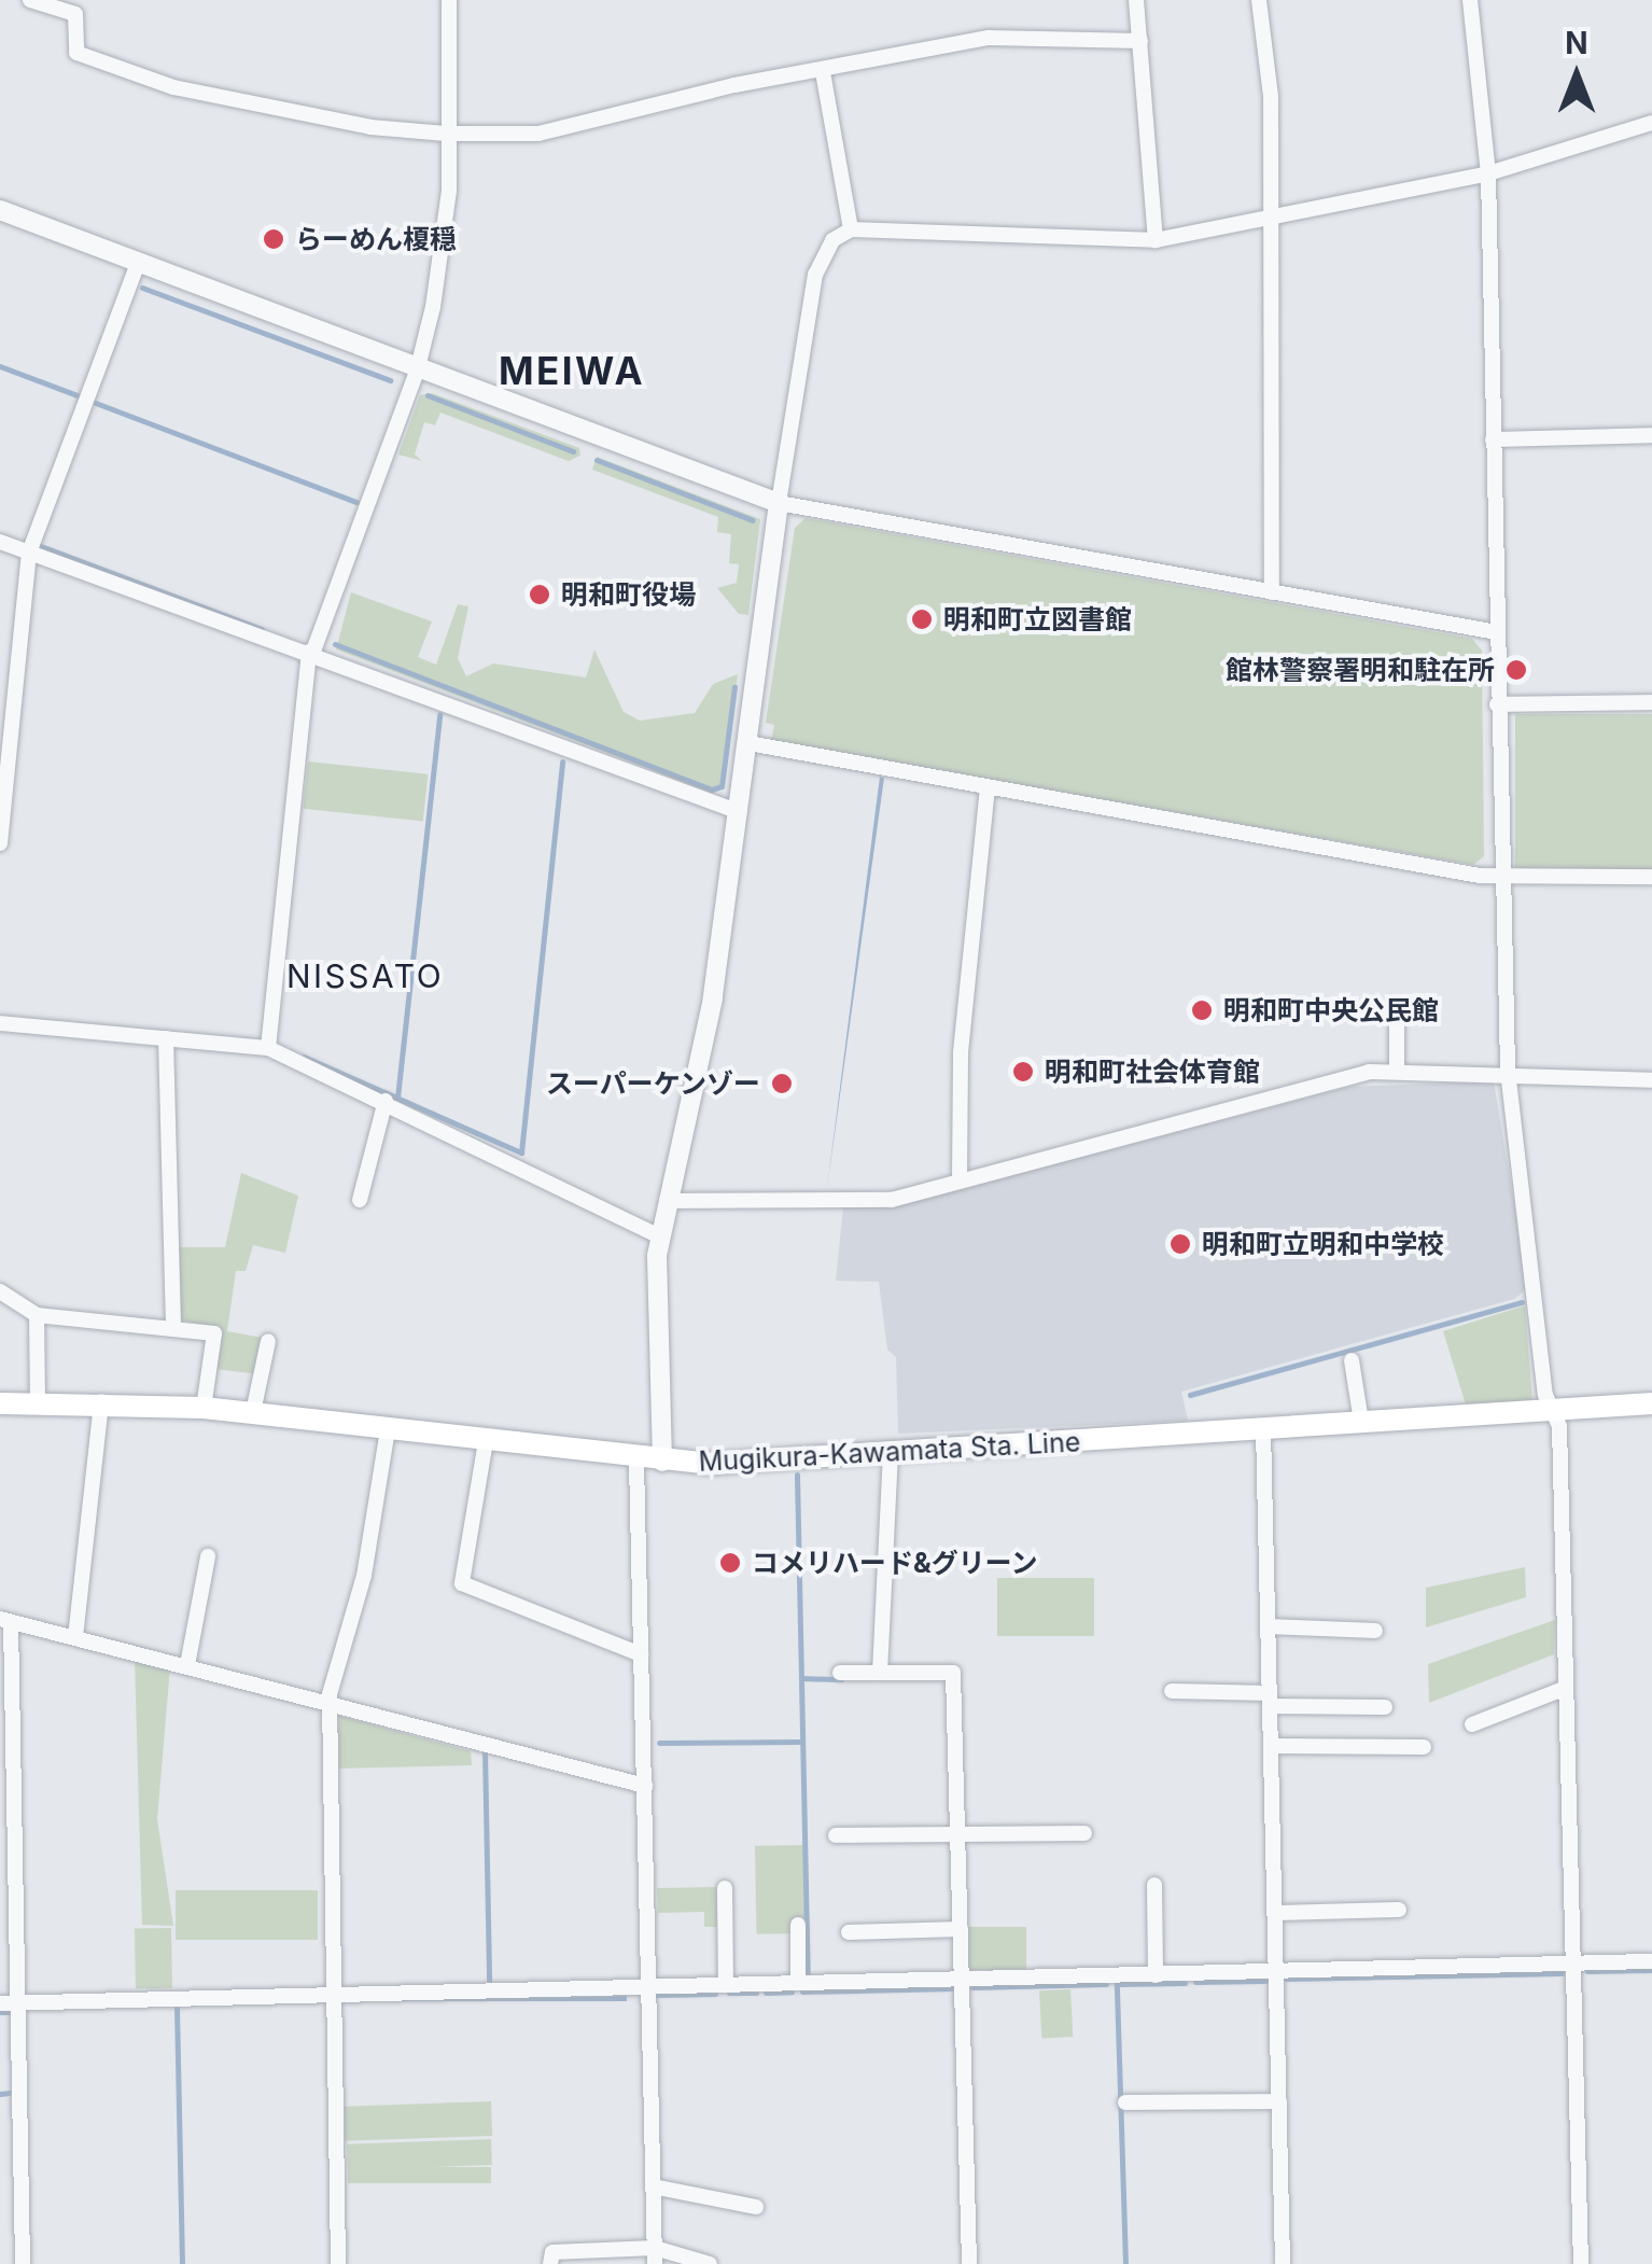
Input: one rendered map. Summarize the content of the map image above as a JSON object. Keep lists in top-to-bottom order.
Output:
{
  "streets": {
    "main road": ["Mugikura-Kawamata Sta. Line"]
  },
  "districts": ["MEIWA", "NISSATO"],
  "places": [
    "らーめん榎穏",
    "明和町役場",
    "明和町立図書館",
    "館林警察署明和駐在所",
    "明和町中央公民館",
    "明和町社会体育館",
    "スーパーケンゾー",
    "明和町立明和中学校",
    "コメリハード&グリーン"
  ],
  "north": "top"
}
